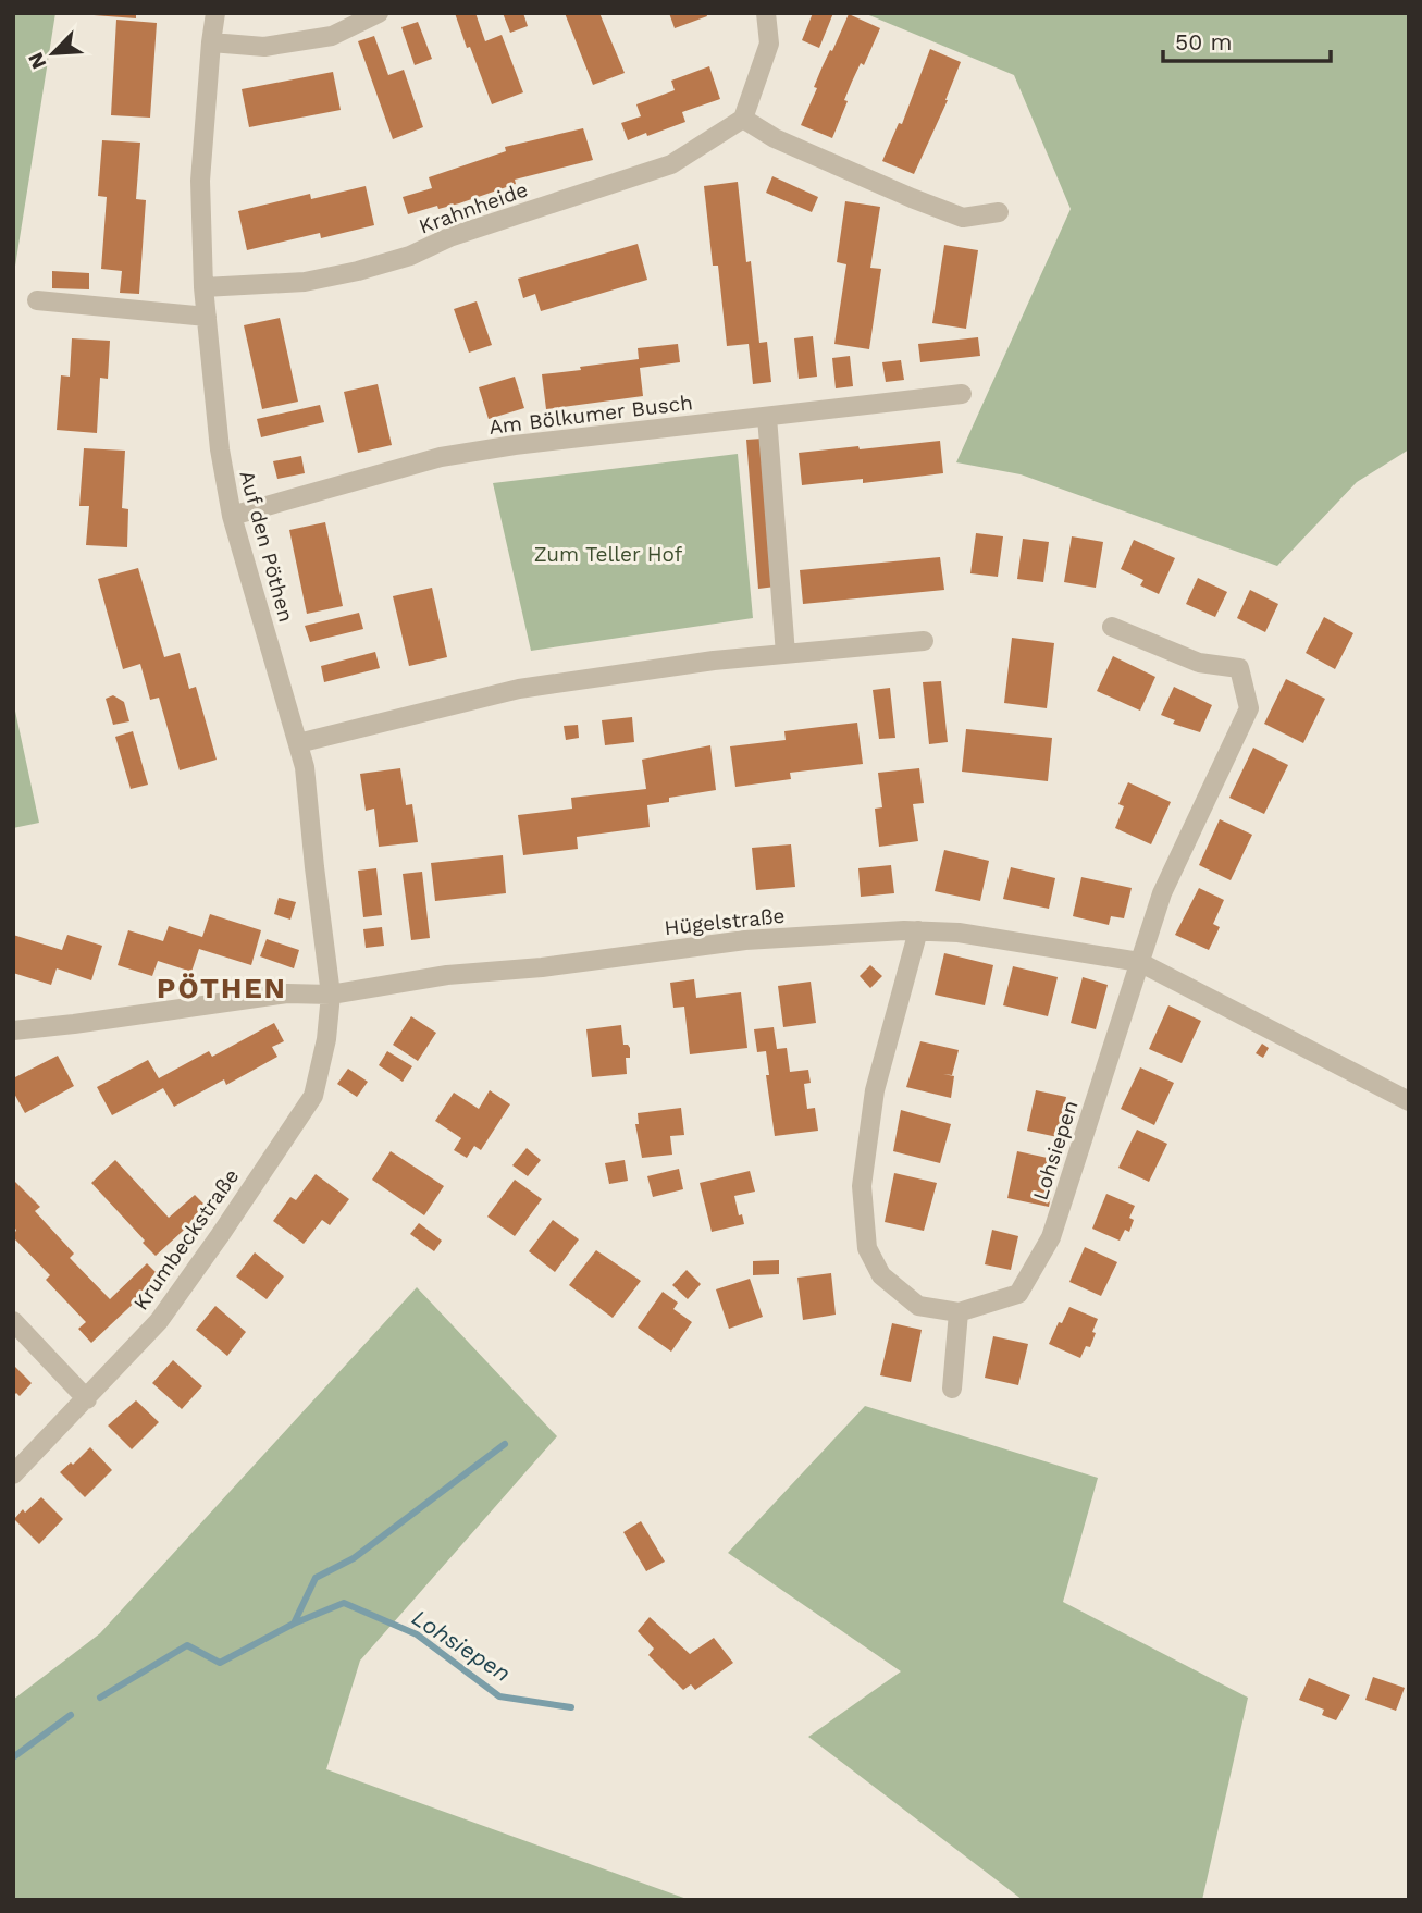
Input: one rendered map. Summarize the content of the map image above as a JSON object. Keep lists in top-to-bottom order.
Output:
{
  "streets": {
    "street": [
      "Krahnheide",
      "Am Bölkumer Busch",
      "Auf den Pöthen",
      "Hügelstraße",
      "Lohsiepen",
      "Krumbeckstraße"
    ]
  },
  "crossings": [
    ["Krahnheide", "Auf den Pöthen"],
    ["Am Bölkumer Busch", "Auf den Pöthen"],
    ["Auf den Pöthen", "Hügelstraße"],
    ["Auf den Pöthen", "Krumbeckstraße"],
    ["Hügelstraße", "Lohsiepen"],
    ["Hügelstraße", "Krumbeckstraße"]
  ],
  "districts": ["PÖTHEN"],
  "water": ["Lohsiepen"],
  "parks": ["Zum Teller Hof"],
  "scale_bar": "50 m",
  "north": "bottom left"
}
